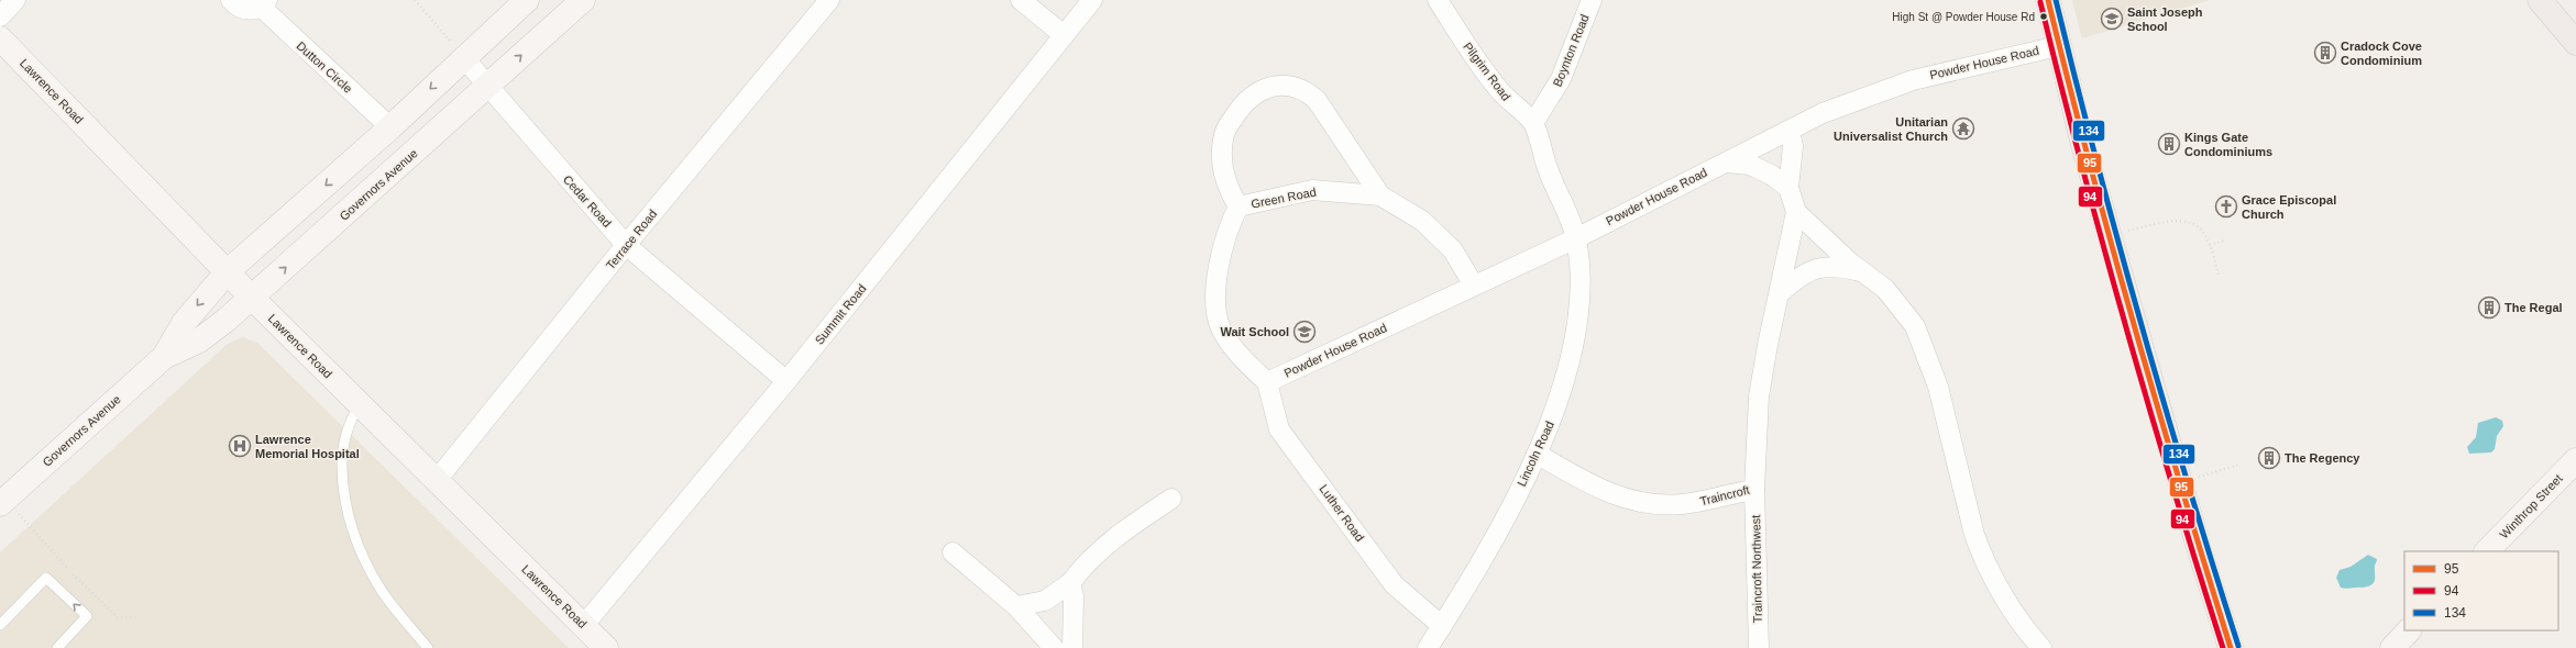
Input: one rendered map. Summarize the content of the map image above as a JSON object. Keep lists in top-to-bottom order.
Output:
{
  "streets": {
    "street": [
      "Boynton Road",
      "Powder House Road",
      "Dutton Circle",
      "Pilgrim Road",
      "Lawrence Road",
      "Governors Avenue",
      "Green Road",
      "Cedar Road",
      "Terrace Road",
      "Summit Road",
      "Lincoln Road",
      "Traincroft",
      "Winthrop Street",
      "Luther Road",
      "Traincroft Northwest"
    ]
  },
  "crossings": [
    ["Boynton Road", "Pilgrim Road"],
    ["Powder House Road", "Green Road"],
    ["Powder House Road", "Lincoln Road"],
    ["Powder House Road", "Traincroft"],
    ["Powder House Road", "Luther Road"],
    ["Dutton Circle", "Governors Avenue"],
    ["Lawrence Road", "Governors Avenue"],
    ["Lawrence Road", "Terrace Road"],
    ["Lawrence Road", "Summit Road"],
    ["Governors Avenue", "Cedar Road"],
    ["Cedar Road", "Terrace Road"],
    ["Cedar Road", "Summit Road"],
    ["Lincoln Road", "Traincroft"],
    ["Lincoln Road", "Luther Road"],
    ["Traincroft", "Traincroft Northwest"]
  ],
  "places": {
    "other": ["High St @ Powder House Rd"],
    "school or university": ["Saint Joseph School", "Wait School"],
    "building": [
      "Cradock Cove Condominium",
      "Kings Gate Condominiums",
      "The Regal",
      "The Regency"
    ],
    "temple": ["Unitarian Universalist Church"],
    "church": ["Grace Episcopal Church"],
    "hospital": ["Lawrence Memorial Hospital"]
  },
  "lines": ["transit line 95", "transit line 134", "transit line 94"],
  "legend": ["95", "94", "134"]
}
